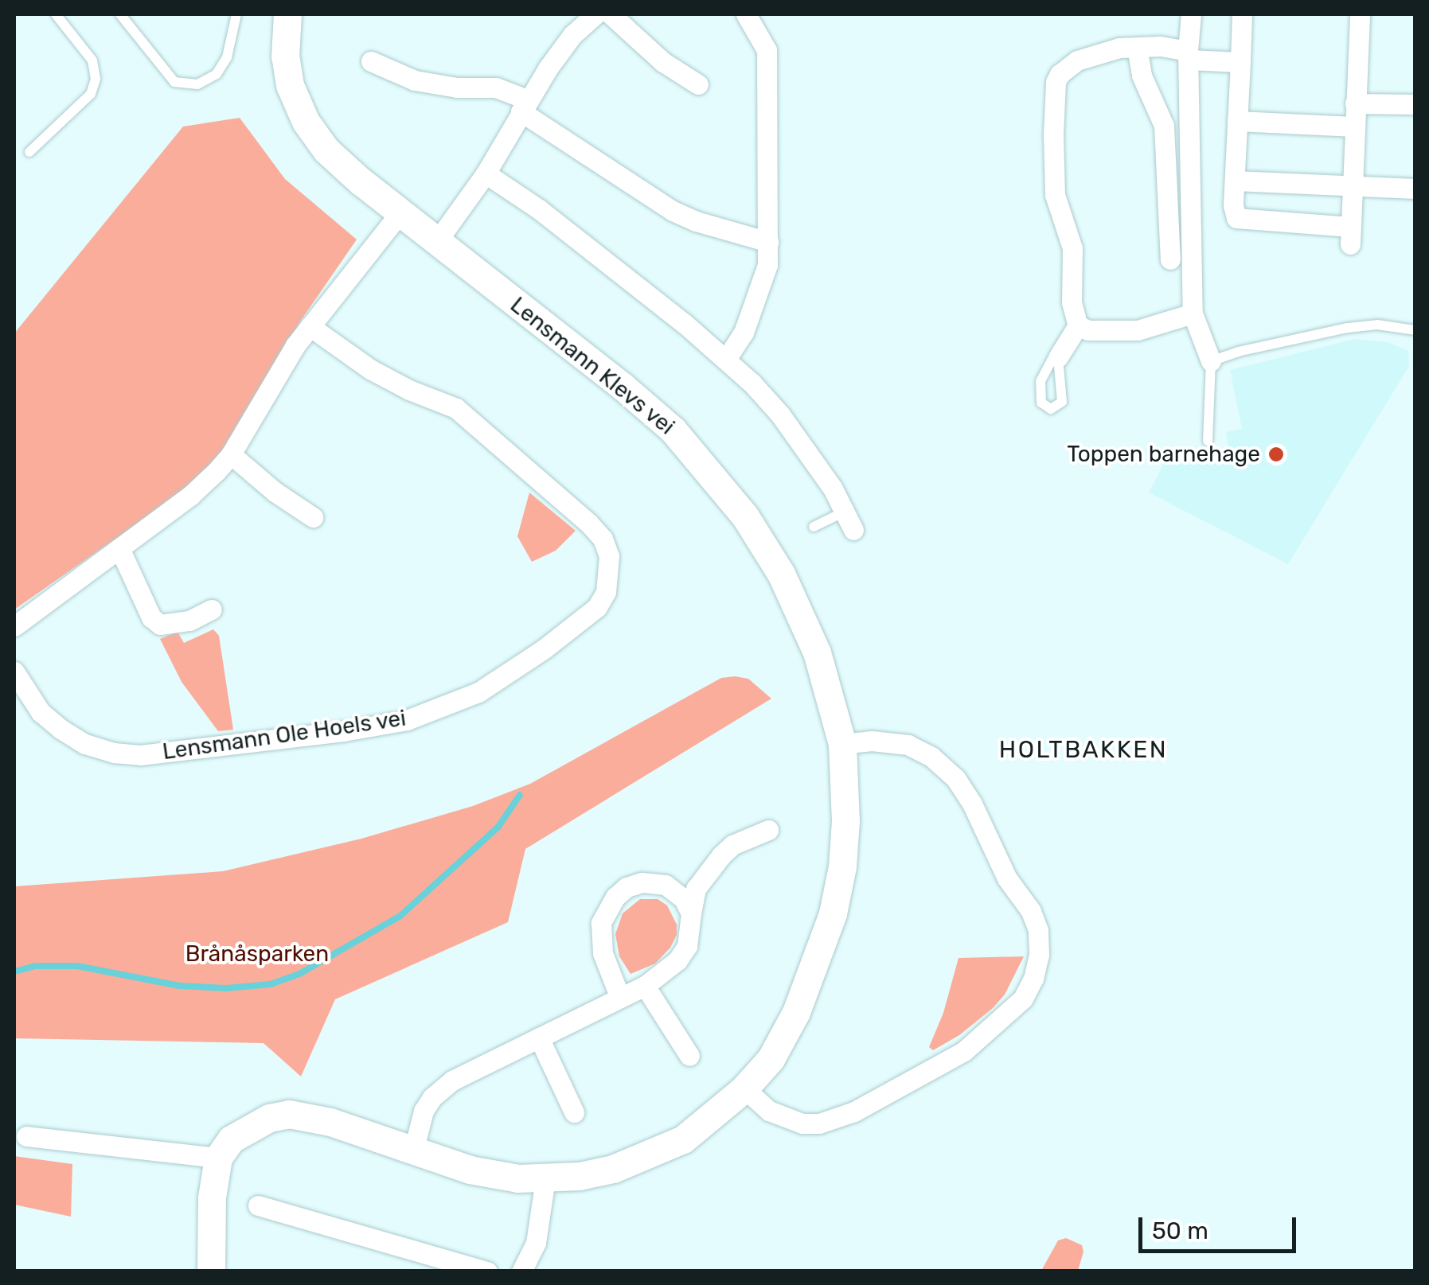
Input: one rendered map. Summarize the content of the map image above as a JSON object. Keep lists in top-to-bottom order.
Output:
{
  "streets": {
    "street": ["Lensmann Klevs vei", "Lensmann Ole Hoels vei"]
  },
  "districts": ["HOLTBAKKEN"],
  "parks": ["Brånåsparken"],
  "places": ["Toppen barnehage"],
  "scale_bar": "50 m"
}
